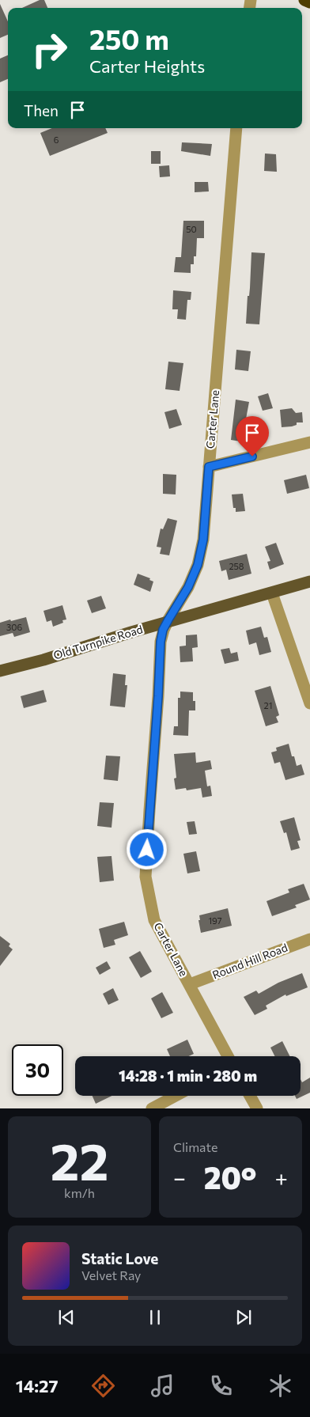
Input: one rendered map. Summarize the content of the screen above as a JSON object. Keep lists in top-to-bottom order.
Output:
{
  "streets": {
    "main road": ["Old Turnpike Road"],
    "street": ["Carter Lane", "Round Hill Road"]
  },
  "crossings": [
    ["Carter Lane", "Old Turnpike Road"],
    ["Carter Lane", "Round Hill Road"]
  ],
  "house_numbers": [
    "6",
    "50",
    "258",
    "306",
    "21",
    "197"
  ],
  "page": {
    "turn": ["250 m", "Carter Heights"],
    "then": "Then",
    "limit": "30",
    "trip": "14:28 · 1 min · 280 m",
    "tile": [
      ["22", "km/h"],
      "Climate"
    ],
    "heat": ["−", "20°", "+"],
    "song": ["Static Love", "Velvet Ray"],
    "tabs": "14:27"
  }
}
